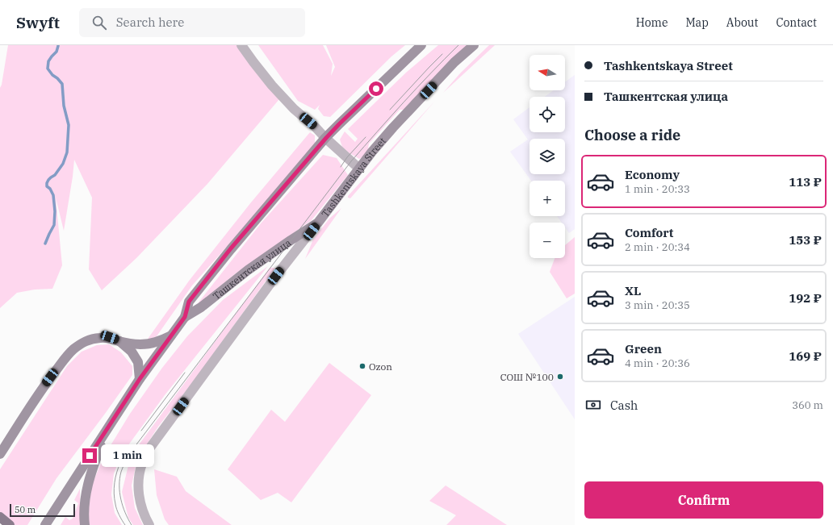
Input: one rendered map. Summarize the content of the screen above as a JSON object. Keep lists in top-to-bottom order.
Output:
{
  "streets": {
    "main road": ["Tashkentskaya Street", "Ташкентская улица"]
  },
  "crossings": [
    ["Tashkentskaya Street", "Ташкентская улица"]
  ],
  "places": ["Ozon", "СОШ №100"],
  "scale_bar": "50 m",
  "north": "left",
  "page": {
    "header": "Swyft",
    "search": "Search here",
    "nav": [
      "Home",
      "Map",
      "About",
      "Contact"
    ],
    "banner": ["Tashkentskaya Street", "Ташкентская улица"],
    "map_buttons": ["+", "−"],
    "heading": "Choose a ride",
    "list": [
      {
        "name": "Economy",
        "note": "1 min · 20:33",
        "value": "113 ₽"
      },
      {
        "name": "Comfort",
        "note": "2 min · 20:34",
        "value": "153 ₽"
      },
      {
        "name": "XL",
        "note": "3 min · 20:35",
        "value": "192 ₽"
      },
      {
        "name": "Green",
        "note": "4 min · 20:36",
        "value": "169 ₽"
      }
    ],
    "pay": ["Cash", "360 m"],
    "bubble": "1 min",
    "buttons": "Confirm",
    "scale": "50 m"
  }
}
